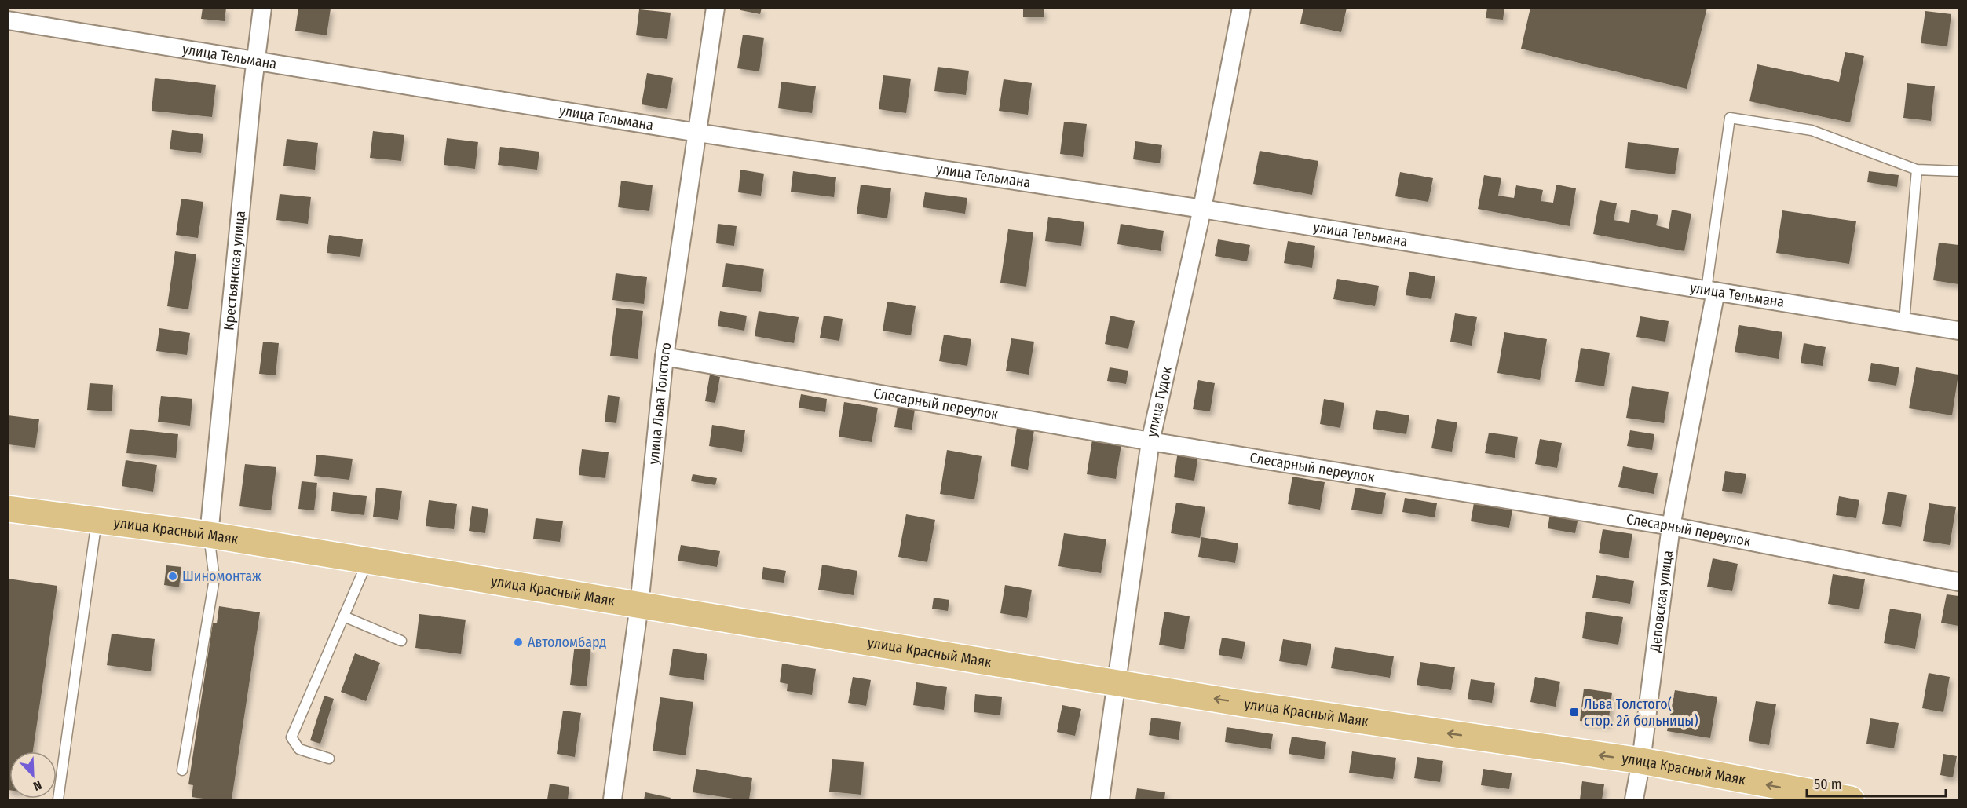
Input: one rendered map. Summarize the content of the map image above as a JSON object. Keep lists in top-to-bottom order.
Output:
{
  "streets": {
    "main road": ["улица Красный Маяк"],
    "street": [
      "улица Тельмана",
      "Крестьянская улица",
      "улица Гудок",
      "улица Льва Толстого",
      "Слесарный переулок",
      "Деповская улица"
    ]
  },
  "crossings": [
    ["улица Тельмана", "Крестьянская улица"],
    ["улица Тельмана", "улица Гудок"],
    ["улица Тельмана", "улица Льва Толстого"],
    ["улица Тельмана", "Деповская улица"],
    ["Крестьянская улица", "улица Красный Маяк"],
    ["улица Гудок", "Слесарный переулок"],
    ["улица Гудок", "улица Красный Маяк"],
    ["улица Льва Толстого", "Слесарный переулок"],
    ["улица Льва Толстого", "улица Красный Маяк"],
    ["Слесарный переулок", "Деповская улица"],
    ["улица Красный Маяк", "Деповская улица"]
  ],
  "one_way": ["улица Красный Маяк"],
  "places": {
    "other": ["Шиномонтаж", "Автоломбард"],
    "transit": ["Льва Толстого( стор. 2й больницы)"]
  },
  "scale_bar": "50 m",
  "north": "bottom right"
}
